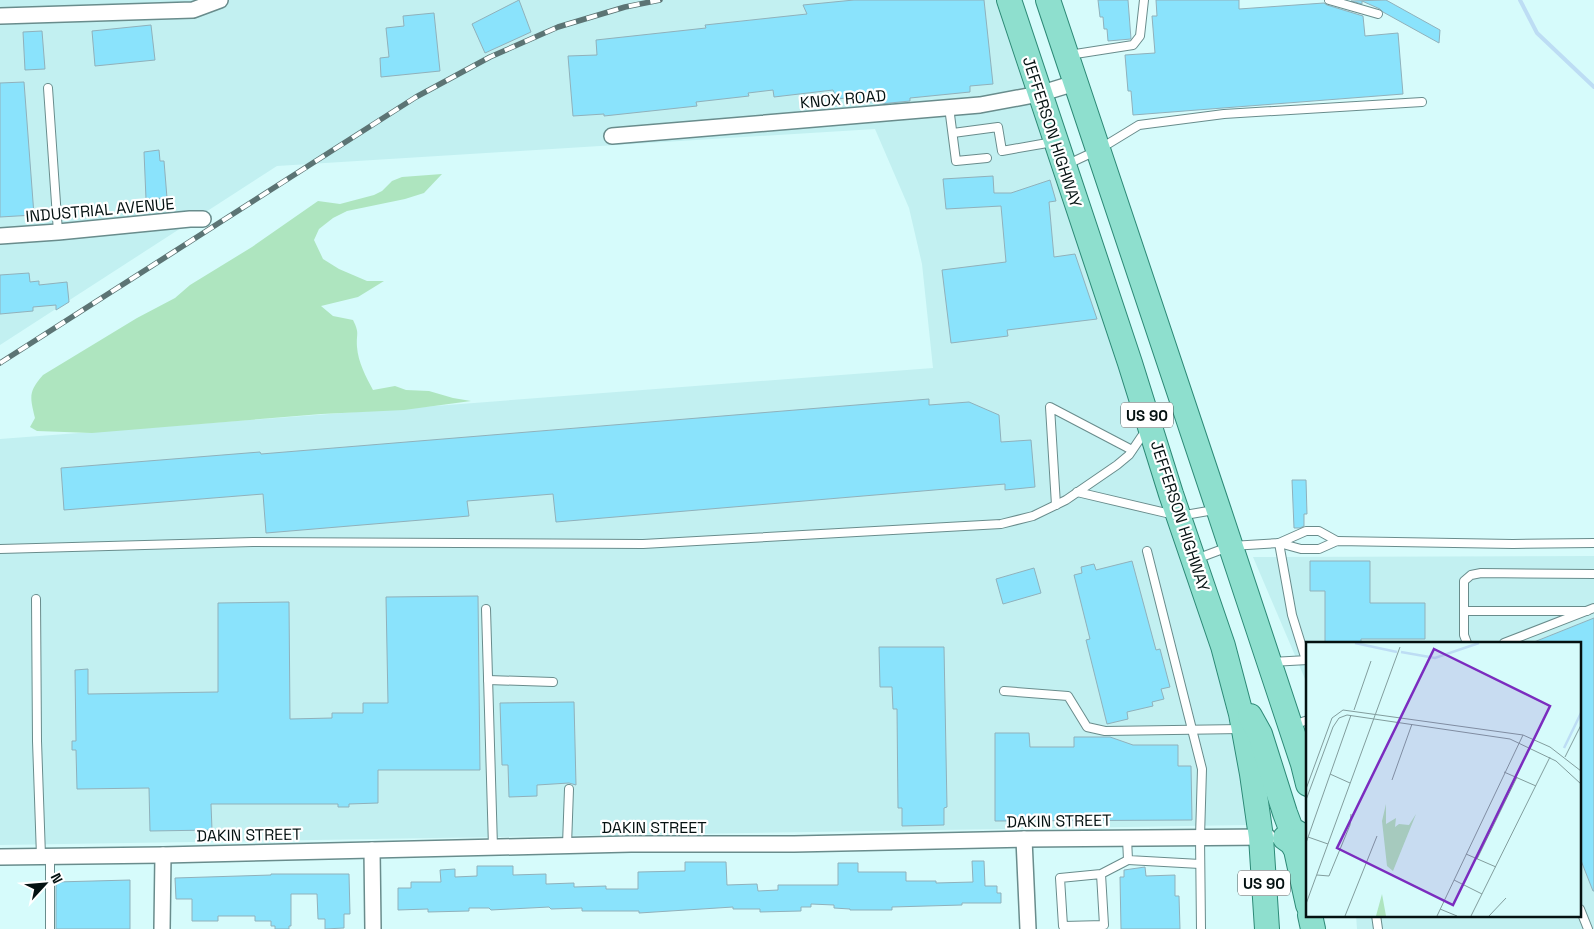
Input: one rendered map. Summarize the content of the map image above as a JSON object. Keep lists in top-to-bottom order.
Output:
{
  "streets": {
    "main road": ["JEFFERSON HIGHWAY", "US 90"],
    "street": ["KNOX ROAD", "INDUSTRIAL AVENUE", "DAKIN STREET"]
  },
  "crossings": [
    ["KNOX ROAD", "JEFFERSON HIGHWAY"],
    ["KNOX ROAD", "US 90"],
    ["JEFFERSON HIGHWAY", "DAKIN STREET"]
  ],
  "north": "top right"
}
